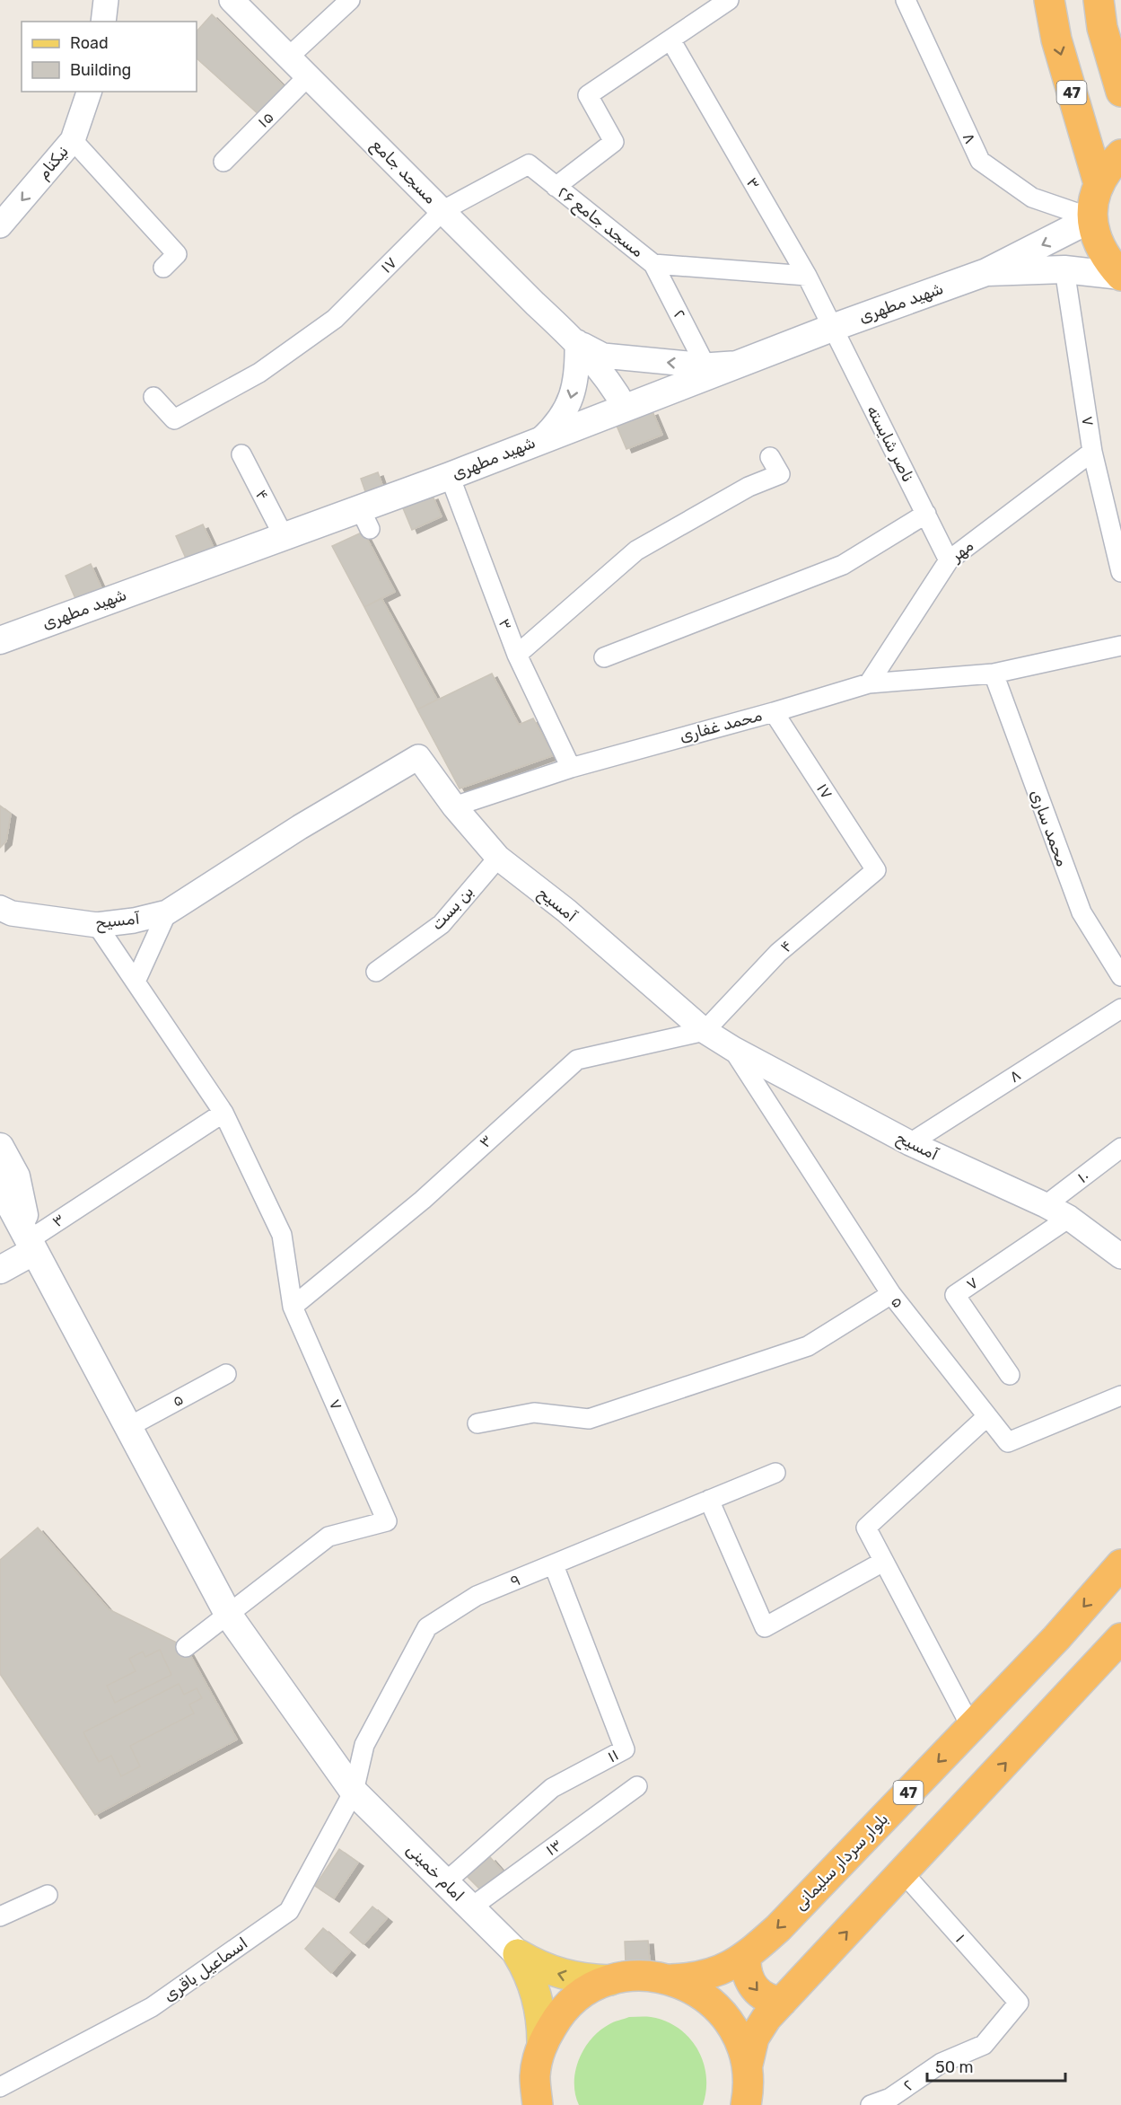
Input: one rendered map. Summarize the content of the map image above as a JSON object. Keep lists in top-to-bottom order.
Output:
{
  "streets": {
    "highway": ["47", "بلوار سردار سلیمانی"],
    "main road": ["شهید مطهری", "امام خمینی"],
    "street": [
      "۱۵",
      "۸",
      "نیکنام",
      "مسجد جامع",
      "۳",
      "۲۶ مسجد جامع",
      "۱۷",
      "۲",
      "۷",
      "ناصر شایسته",
      "۴",
      "مهر",
      "محمد غفاری",
      "محمد ساری",
      "آمسیح",
      "بن بست",
      "۱۰",
      "۵",
      "۹",
      "۱۱",
      "۱۳",
      "۱",
      "اسماعیل باقری"
    ]
  },
  "crossings": [
    ["47", "۸"],
    ["47", "بلوار سردار سلیمانی"],
    ["47", "۱"],
    ["۱۵", "مسجد جامع"],
    ["۸", "آمسیح"],
    ["مسجد جامع", "۲۶ مسجد جامع"],
    ["مسجد جامع", "۱۷"],
    ["۳", "۲۶ مسجد جامع"],
    ["۳", "شهید مطهری"],
    ["۳", "۷"],
    ["۳", "ناصر شایسته"],
    ["۳", "۴"],
    ["۳", "محمد غفاری"],
    ["۳", "آمسیح"],
    ["۳", "امام خمینی"],
    ["۲۶ مسجد جامع", "۱۷"],
    ["۲۶ مسجد جامع", "۲"],
    ["۱۷", "۴"],
    ["۱۷", "محمد غفاری"],
    ["شهید مطهری", "ناصر شایسته"],
    ["شهید مطهری", "۴"],
    ["۲", "۱"],
    ["۷", "مهر"],
    ["۷", "آمسیح"],
    ["۷", "امام خمینی"],
    ["ناصر شایسته", "مهر"],
    ["۴", "آمسیح"],
    ["مهر", "محمد غفاری"],
    ["محمد غفاری", "محمد ساری"],
    ["محمد غفاری", "آمسیح"],
    ["آمسیح", "بن بست"],
    ["آمسیح", "۱۰"],
    ["آمسیح", "۵"],
    ["۵", "امام خمینی"],
    ["۹", "۱۱"],
    ["۹", "امام خمینی"],
    ["۹", "اسماعیل باقری"],
    ["۱۱", "امام خمینی"],
    ["۱۳", "امام خمینی"],
    ["امام خمینی", "اسماعیل باقری"]
  ],
  "one_way": ["نیکنام"],
  "legend": ["Road", "Building"],
  "scale_bar": "50 m"
}
